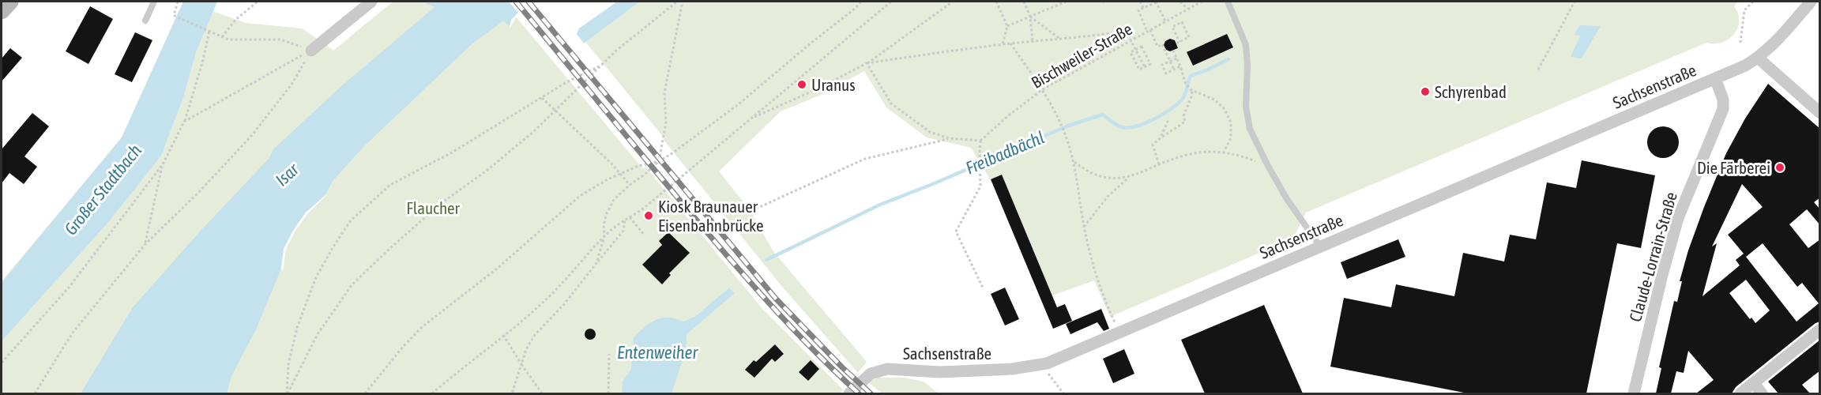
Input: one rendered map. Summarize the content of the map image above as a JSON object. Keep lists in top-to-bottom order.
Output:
{
  "streets": {
    "street": ["Sachsenstraße", "Claude-Lorrain-Straße"],
    "path": ["Bischweiler-Straße"]
  },
  "crossings": [
    ["Sachsenstraße", "Claude-Lorrain-Straße"]
  ],
  "water": [
    "Freibadbächl",
    "Isar",
    "Großer Stadtbach",
    "Entenweiher"
  ],
  "parks": ["Flaucher"],
  "places": [
    "Uranus",
    "Schyrenbad",
    "Die Färberei",
    "Kiosk Braunauer Eisenbahnbrücke"
  ]
}
